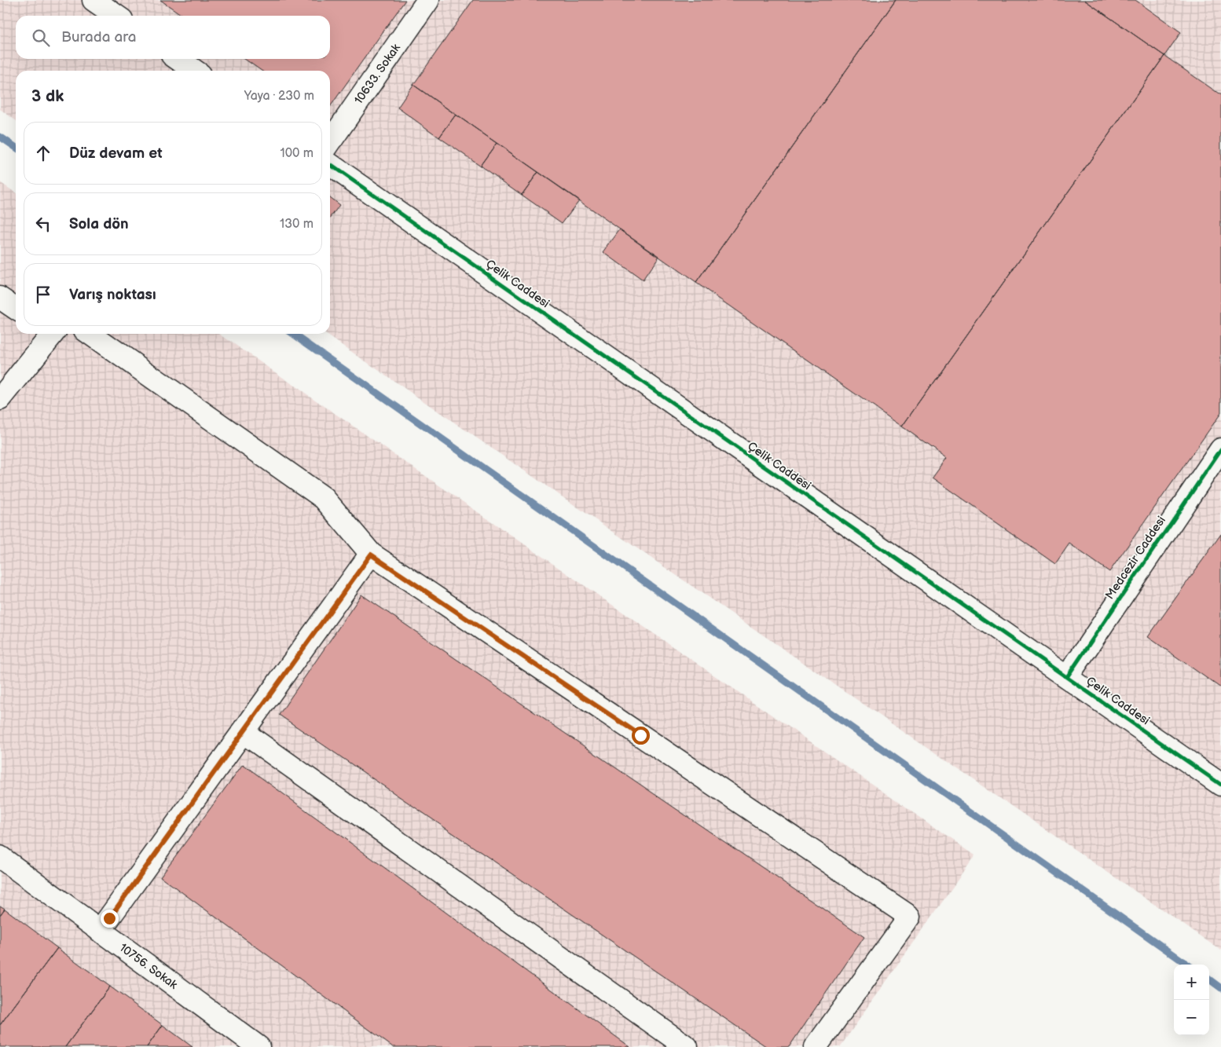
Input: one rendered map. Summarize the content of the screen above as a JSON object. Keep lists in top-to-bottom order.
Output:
{
  "streets": {
    "street": [
      "10633. Sokak",
      "Çelik Caddesi",
      "Medcezir Caddesi",
      "10756. Sokak"
    ]
  },
  "crossings": [
    ["Çelik Caddesi", "Medcezir Caddesi"]
  ],
  "page": {
    "search": "Burada ara",
    "heading": ["3 dk", "Yaya · 230 m"],
    "list": [
      ["Düz devam et", "100 m"],
      ["Sola dön", "130 m"],
      "Varış noktası"
    ],
    "map_buttons": ["+", "−"]
  }
}
